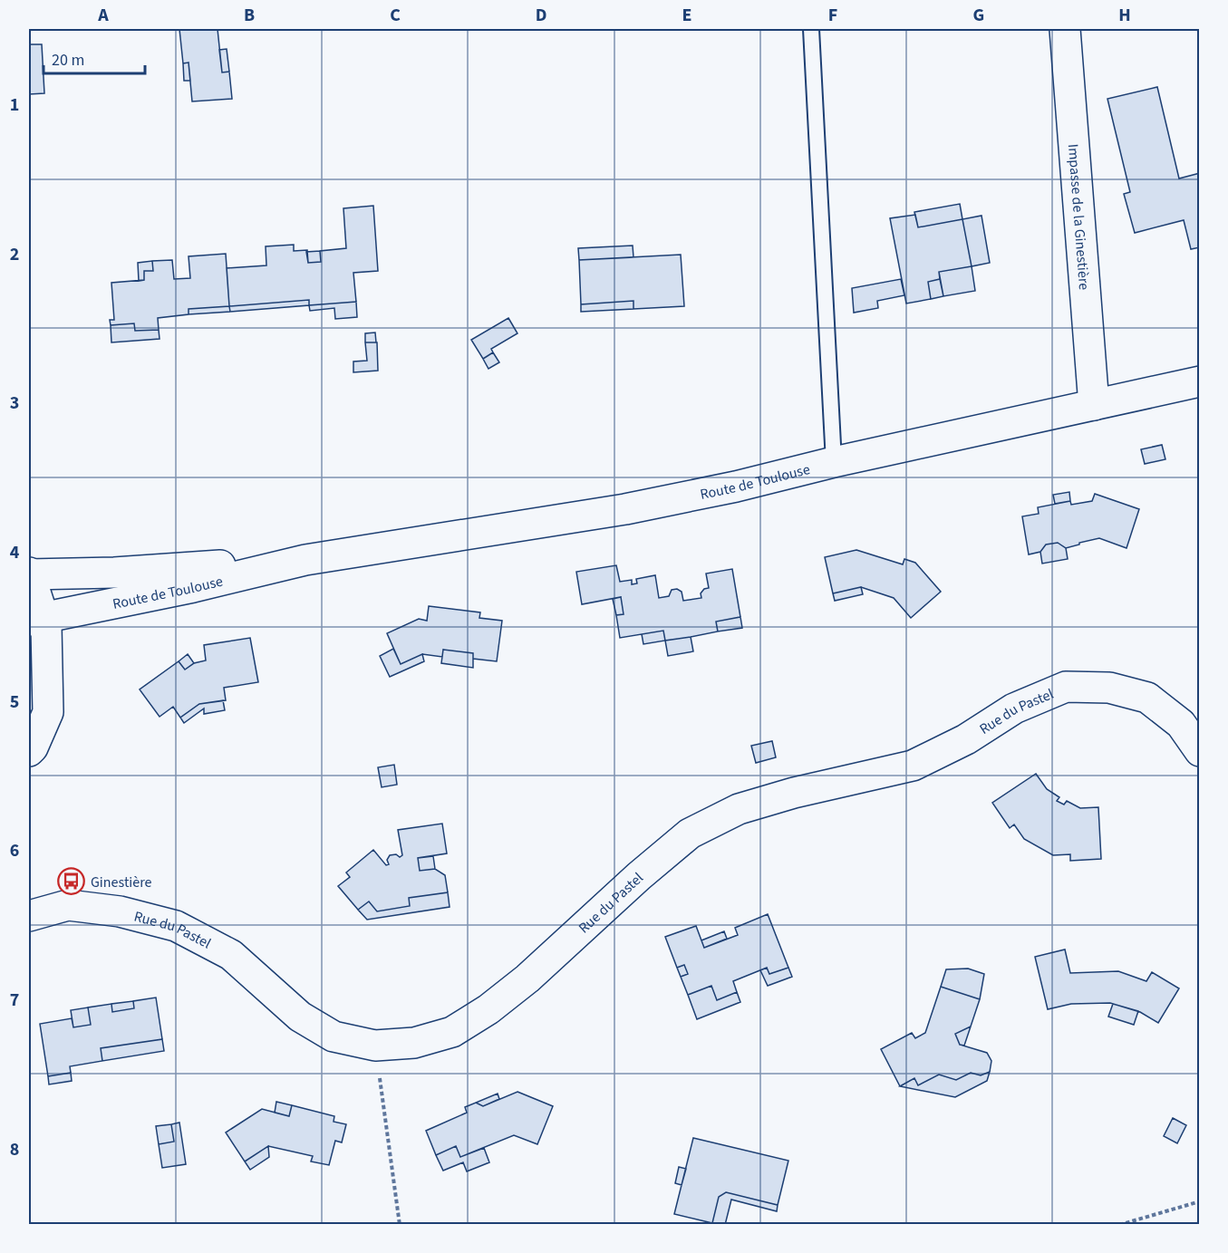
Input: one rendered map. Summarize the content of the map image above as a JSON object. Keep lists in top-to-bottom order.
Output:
{
  "streets": {
    "street": ["Impasse de la Ginestière", "Route de Toulouse", "Rue du Pastel"]
  },
  "crossings": [
    ["Impasse de la Ginestière", "Route de Toulouse"]
  ],
  "places": {
    "bus stop": ["Ginestière"]
  },
  "scale_bar": "20 m",
  "grid": {
    "columns": [
      "A",
      "B",
      "C",
      "D",
      "E",
      "F",
      "G",
      "H"
    ],
    "rows": [
      "1",
      "2",
      "3",
      "4",
      "5",
      "6",
      "7",
      "8"
    ]
  }
}
